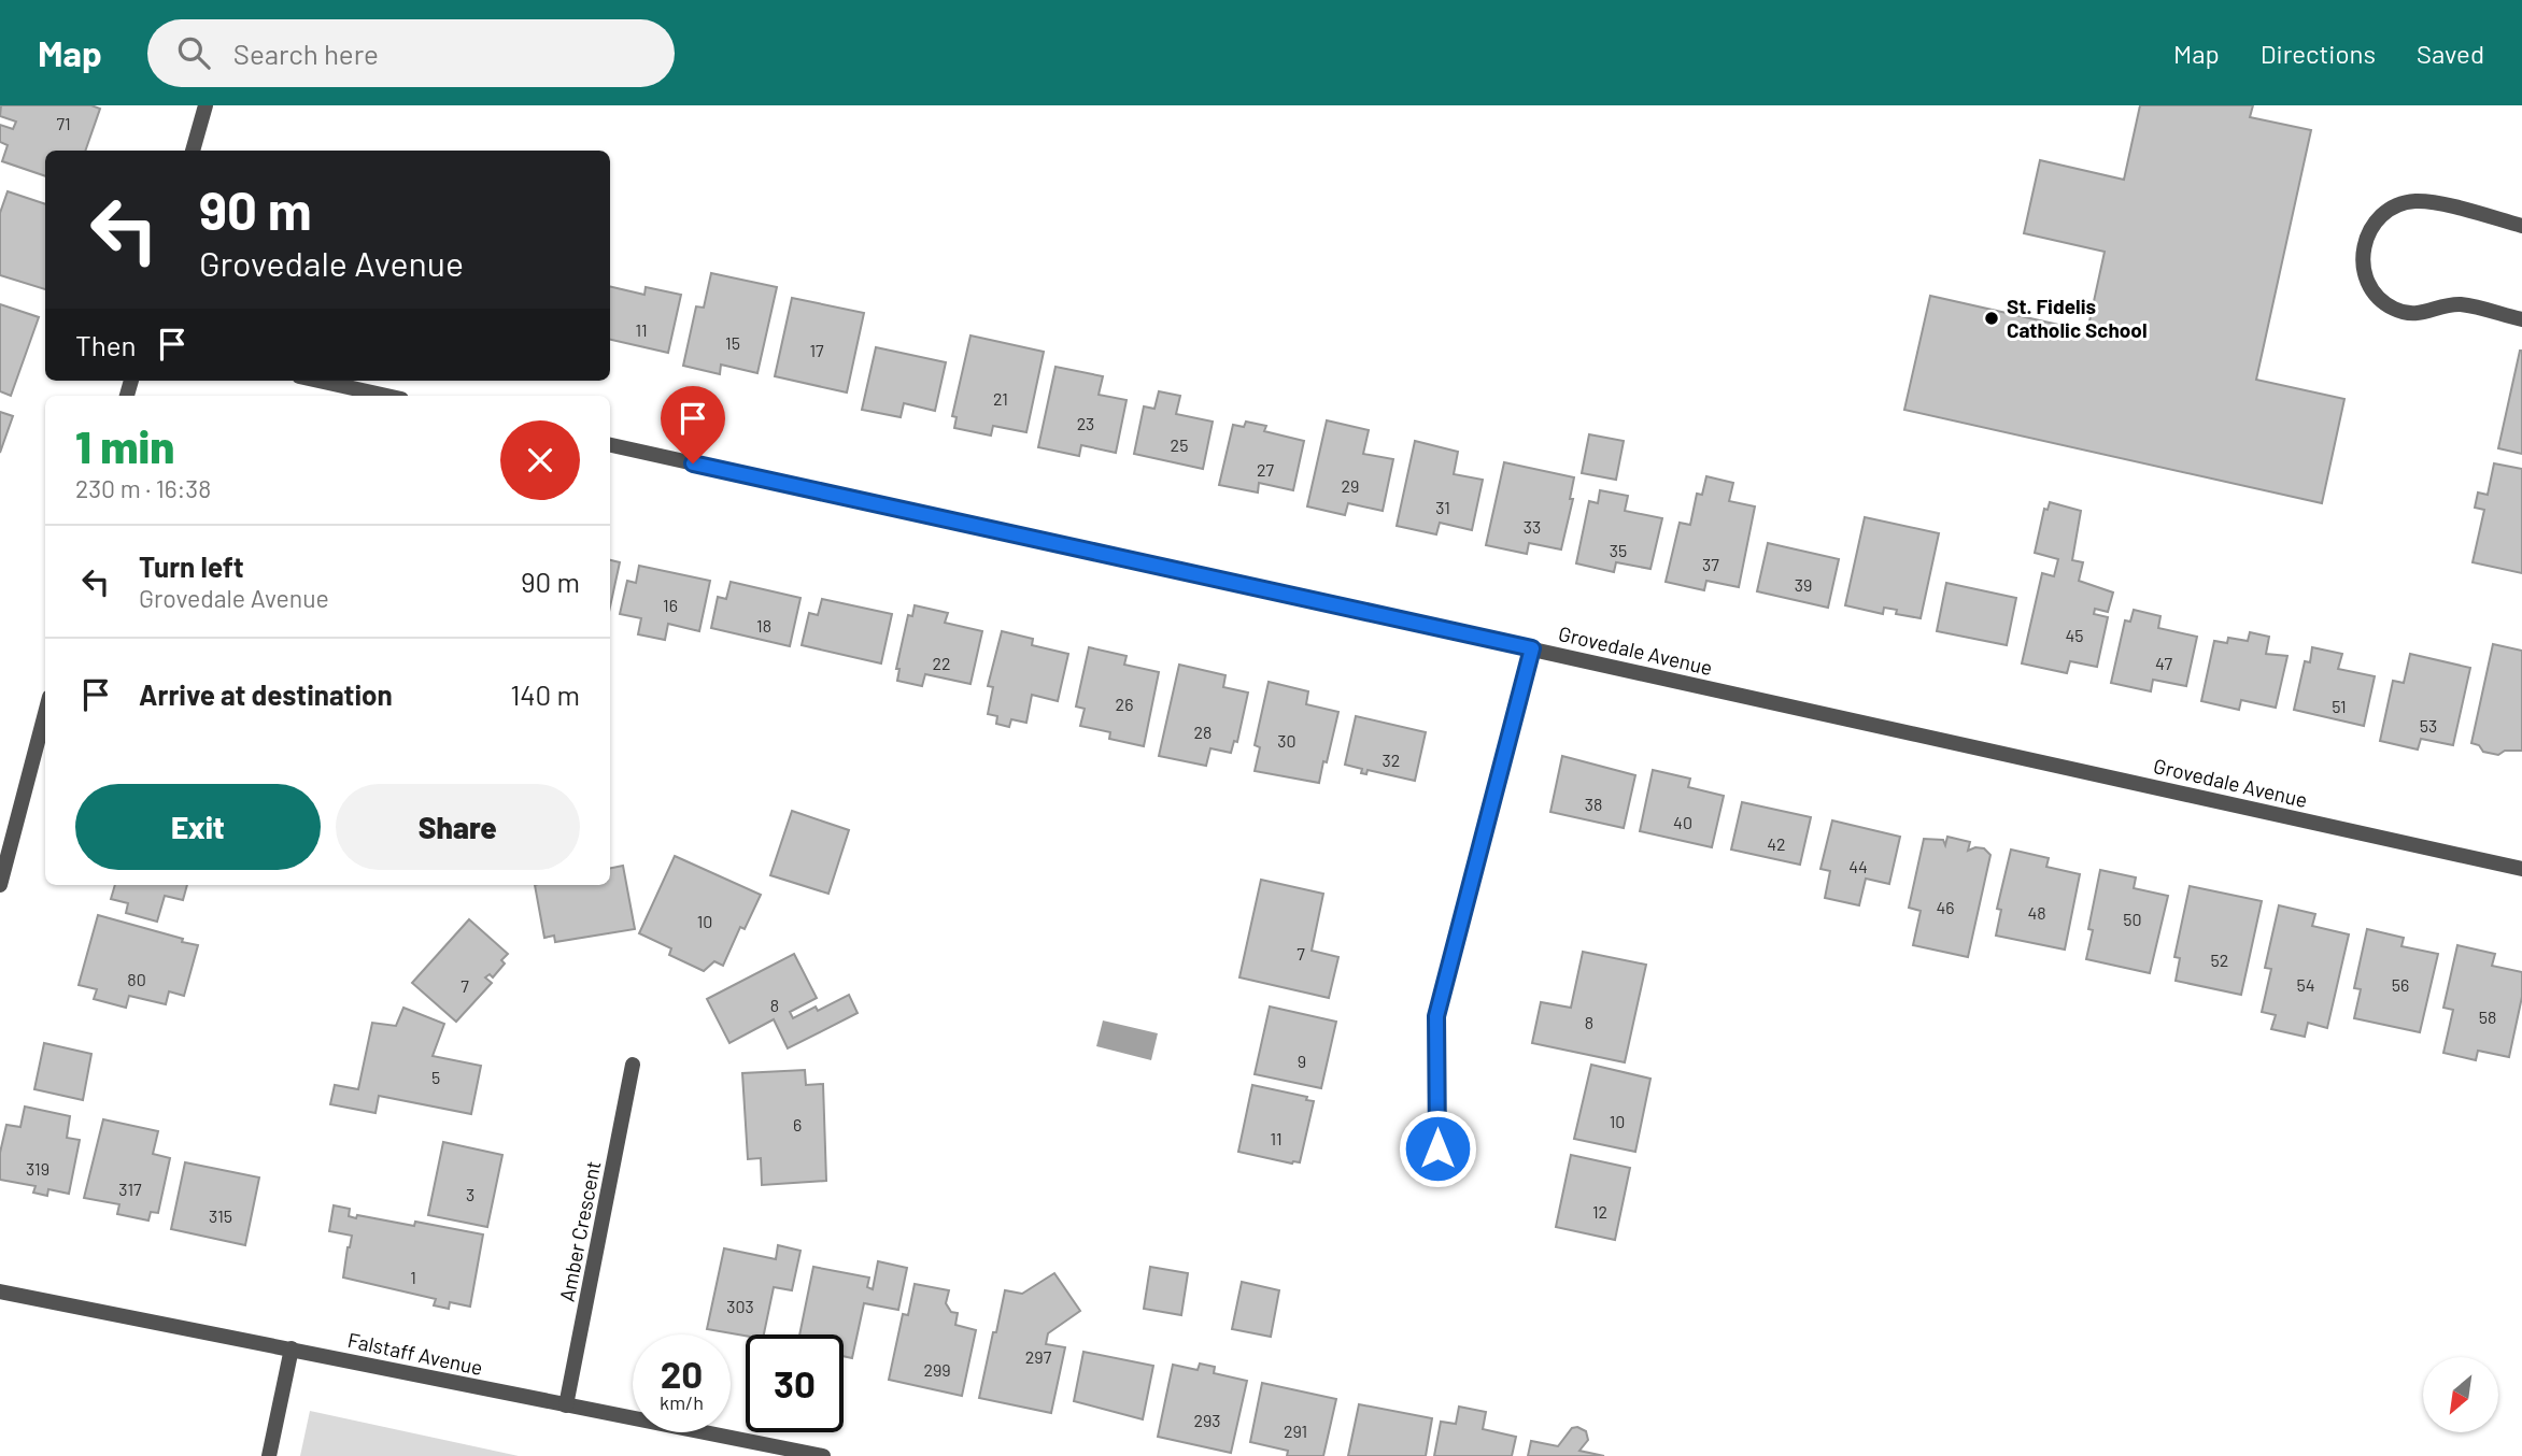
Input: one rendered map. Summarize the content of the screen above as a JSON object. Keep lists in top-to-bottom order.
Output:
{
  "streets": {
    "street": ["Grovedale Avenue", "Amber Crescent", "Falstaff Avenue"]
  },
  "crossings": [
    ["Amber Crescent", "Falstaff Avenue"]
  ],
  "places": ["St. Fidelis Catholic School"],
  "house_numbers": [
    "71",
    "11",
    "15",
    "17",
    "21",
    "23",
    "25",
    "27",
    "29",
    "31",
    "33",
    "35",
    "37",
    "39",
    "16",
    "18",
    "45",
    "22",
    "47",
    "26",
    "51",
    "53",
    "28",
    "30",
    "32",
    "38",
    "40",
    "42",
    "44",
    "46",
    "48",
    "50",
    "10",
    "7",
    "52",
    "80",
    "54",
    "56",
    "7",
    "8",
    "58",
    "8",
    "9",
    "5",
    "10",
    "6",
    "11",
    "319",
    "317",
    "3",
    "12",
    "315",
    "1",
    "303",
    "297",
    "299",
    "293",
    "291"
  ],
  "north": "bottom left",
  "page": {
    "header": "Map",
    "search": "Search here",
    "nav": ["Map", "Directions", "Saved"],
    "turn": ["90 m", "Grovedale Avenue"],
    "then": "Then",
    "heading": ["1 min", "230 m · 16:38"],
    "list": [
      {
        "name": "Turn left",
        "note": "Grovedale Avenue",
        "value": "90 m"
      },
      {
        "name": "Arrive at destination",
        "value": "140 m"
      }
    ],
    "buttons": ["Exit", "Share"],
    "speed": "20 km/h",
    "limit": "30"
  }
}
